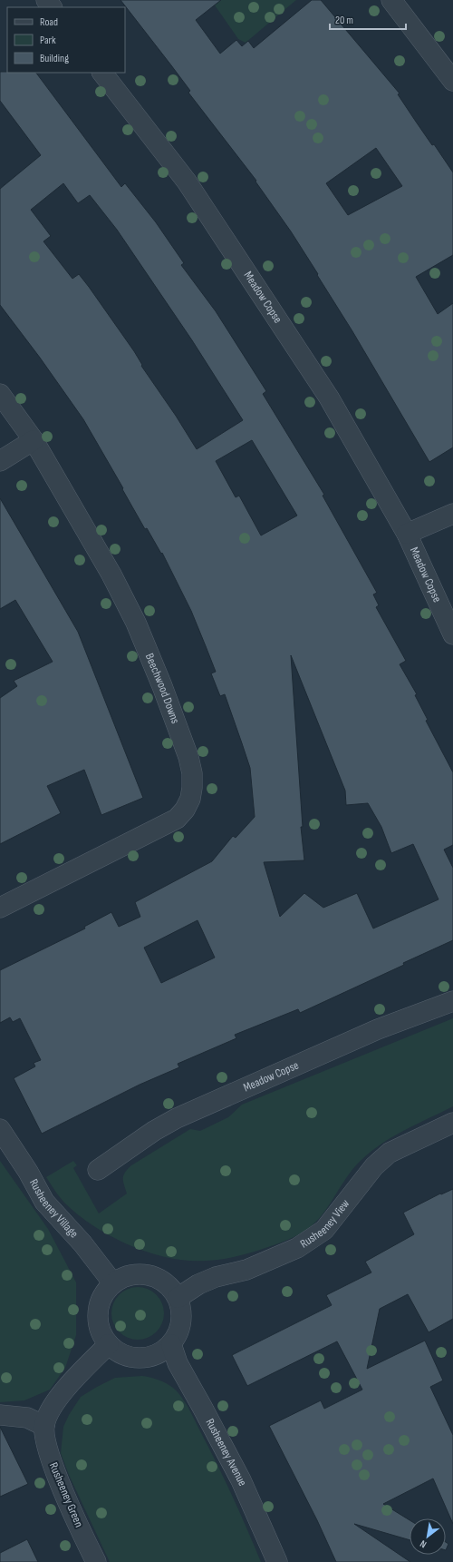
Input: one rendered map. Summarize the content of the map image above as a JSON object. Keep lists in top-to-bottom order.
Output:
{
  "streets": {
    "street": [
      "Meadow Copse",
      "Beechwood Downs",
      "Rusheeney Village",
      "Rusheeney View",
      "Rusheeney Avenue",
      "Rusheeney Green"
    ]
  },
  "crossings": [
    ["Rusheeney Village", "Rusheeney View"],
    ["Rusheeney Village", "Rusheeney Avenue"],
    ["Rusheeney Village", "Rusheeney Green"],
    ["Rusheeney View", "Rusheeney Avenue"],
    ["Rusheeney View", "Rusheeney Green"],
    ["Rusheeney Avenue", "Rusheeney Green"]
  ],
  "legend": ["Road", "Park", "Building"],
  "scale_bar": "20 m",
  "north": "bottom left"
}
